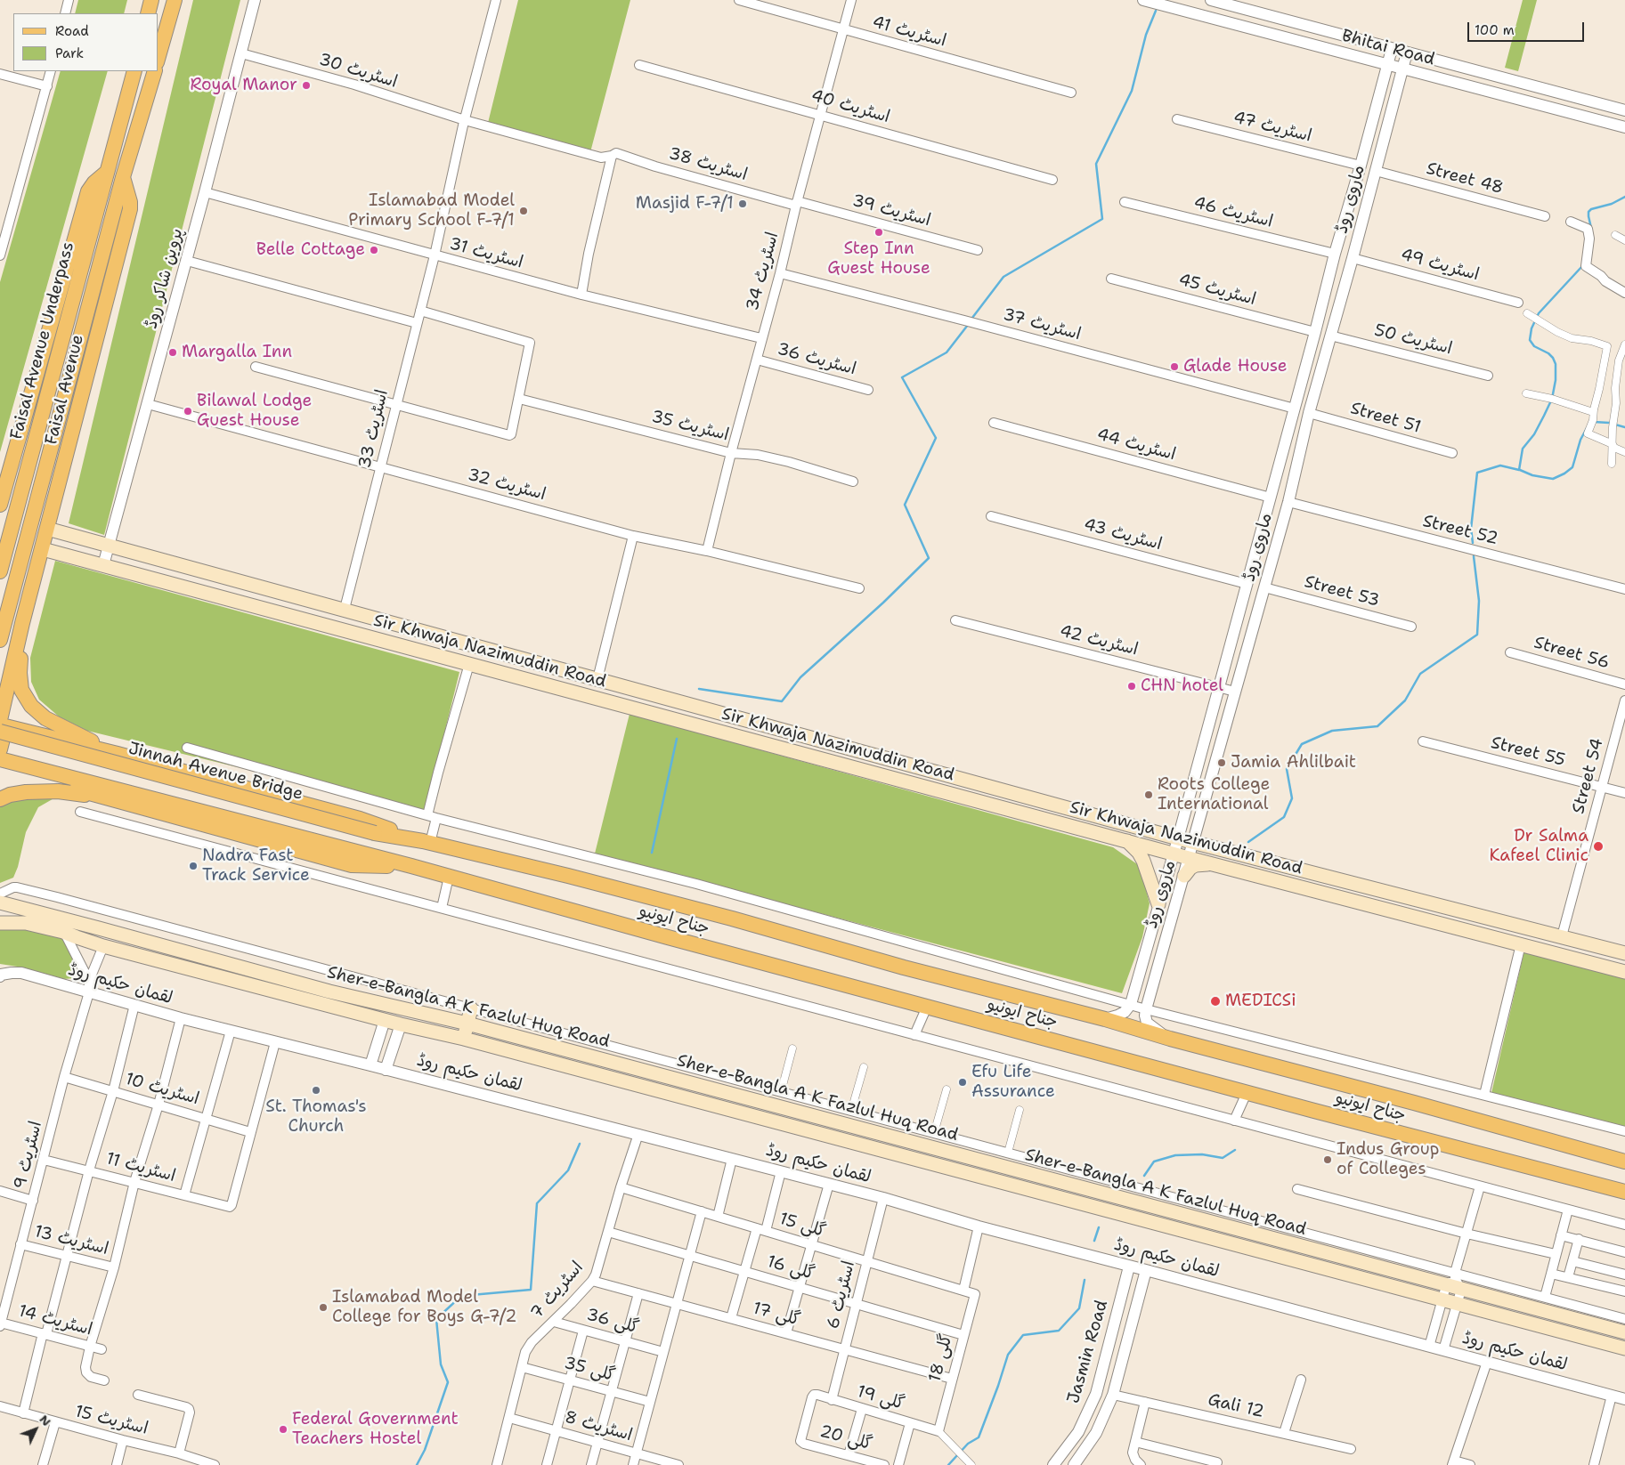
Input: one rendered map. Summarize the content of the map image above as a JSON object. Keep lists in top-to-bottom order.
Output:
{
  "streets": {
    "main road": [
      "Faisal Avenue Underpass",
      "Faisal Avenue",
      "Sir Khwaja Nazimuddin Road",
      "Jinnah Avenue Bridge",
      "جناح ایونیو",
      "Sher-e-Bangla A K Fazlul Huq Road"
    ],
    "street": [
      "اسٹریٹ 41",
      "Bhitai Road",
      "اسٹریٹ 30",
      "اسٹریٹ 40",
      "اسٹریٹ 47",
      "اسٹریٹ 38",
      "Street 48",
      "ماروی روڈ",
      "اسٹریٹ 39",
      "اسٹریٹ 46",
      "اسٹریٹ 31",
      "اسٹریٹ 49",
      "اسٹریٹ 34",
      "پروین شاکر روڈ",
      "اسٹریٹ 45",
      "اسٹریٹ 37",
      "اسٹریٹ 50",
      "اسٹریٹ 36",
      "Street 51",
      "اسٹریٹ 35",
      "اسٹریٹ 33",
      "اسٹریٹ 44",
      "اسٹریٹ 32",
      "Street 52",
      "اسٹریٹ 43",
      "Street 53",
      "اسٹریٹ 42",
      "Street 56",
      "Street 55",
      "Street 54",
      "لقمان حکیم روڈ",
      "اسٹریٹ 10",
      "اسٹریٹ 9",
      "اسٹریٹ 11",
      "گلی 15",
      "اسٹریٹ 13",
      "گلی 16",
      "اسٹریٹ 7",
      "اسٹریٹ 6",
      "گلی 17",
      "اسٹریٹ 14",
      "گلی 36",
      "Jasmin Road",
      "گلی 18",
      "گلی 35",
      "گلی 19",
      "Gali 12",
      "اسٹریٹ 15",
      "اسٹریٹ 8",
      "گلی 20"
    ]
  },
  "crossings": [
    ["اسٹریٹ 41", "اسٹریٹ 34"],
    ["Bhitai Road", "ماروی روڈ"],
    ["اسٹریٹ 30", "اسٹریٹ 38"],
    ["اسٹریٹ 30", "پروین شاکر روڈ"],
    ["اسٹریٹ 30", "اسٹریٹ 33"],
    ["اسٹریٹ 40", "اسٹریٹ 34"],
    ["اسٹریٹ 47", "ماروی روڈ"],
    ["اسٹریٹ 38", "اسٹریٹ 39"],
    ["اسٹریٹ 38", "اسٹریٹ 34"],
    ["Street 48", "ماروی روڈ"],
    ["ماروی روڈ", "اسٹریٹ 46"],
    ["ماروی روڈ", "اسٹریٹ 49"],
    ["ماروی روڈ", "اسٹریٹ 45"],
    ["ماروی روڈ", "اسٹریٹ 37"],
    ["ماروی روڈ", "اسٹریٹ 50"],
    ["ماروی روڈ", "Street 51"],
    ["ماروی روڈ", "اسٹریٹ 44"],
    ["ماروی روڈ", "Street 52"],
    ["ماروی روڈ", "اسٹریٹ 43"],
    ["ماروی روڈ", "Street 53"],
    ["ماروی روڈ", "اسٹریٹ 42"],
    ["ماروی روڈ", "Sir Khwaja Nazimuddin Road"],
    ["اسٹریٹ 39", "اسٹریٹ 34"],
    ["اسٹریٹ 31", "اسٹریٹ 34"],
    ["اسٹریٹ 31", "پروین شاکر روڈ"],
    ["اسٹریٹ 31", "اسٹریٹ 33"],
    ["اسٹریٹ 34", "اسٹریٹ 37"],
    ["اسٹریٹ 34", "اسٹریٹ 36"],
    ["اسٹریٹ 34", "اسٹریٹ 35"],
    ["اسٹریٹ 34", "اسٹریٹ 32"],
    ["پروین شاکر روڈ", "اسٹریٹ 32"],
    ["پروین شاکر روڈ", "Sir Khwaja Nazimuddin Road"],
    ["Faisal Avenue Underpass", "Faisal Avenue"],
    ["Faisal Avenue", "Sir Khwaja Nazimuddin Road"],
    ["Faisal Avenue", "Jinnah Avenue Bridge"],
    ["اسٹریٹ 33", "اسٹریٹ 32"],
    ["اسٹریٹ 33", "Sir Khwaja Nazimuddin Road"],
    ["Sir Khwaja Nazimuddin Road", "Street 54"],
    ["Street 55", "Street 54"],
    ["Jinnah Avenue Bridge", "جناح ایونیو"],
    ["لقمان حکیم روڈ", "اسٹریٹ 9"],
    ["لقمان حکیم روڈ", "اسٹریٹ 7"],
    ["لقمان حکیم روڈ", "اسٹریٹ 6"],
    ["لقمان حکیم روڈ", "Jasmin Road"],
    ["اسٹریٹ 10", "اسٹریٹ 9"],
    ["اسٹریٹ 10", "اسٹریٹ 11"],
    ["اسٹریٹ 9", "اسٹریٹ 11"],
    ["اسٹریٹ 9", "اسٹریٹ 13"],
    ["اسٹریٹ 9", "اسٹریٹ 14"],
    ["گلی 15", "اسٹریٹ 7"],
    ["گلی 15", "اسٹریٹ 6"],
    ["گلی 15", "گلی 18"],
    ["گلی 16", "اسٹریٹ 7"],
    ["گلی 16", "اسٹریٹ 6"],
    ["گلی 16", "گلی 18"],
    ["اسٹریٹ 7", "گلی 17"],
    ["اسٹریٹ 7", "گلی 36"],
    ["اسٹریٹ 7", "گلی 35"],
    ["اسٹریٹ 7", "اسٹریٹ 8"],
    ["اسٹریٹ 6", "گلی 17"],
    ["اسٹریٹ 6", "گلی 19"],
    ["گلی 17", "گلی 18"],
    ["Jasmin Road", "Gali 12"],
    ["گلی 18", "گلی 19"],
    ["گلی 19", "گلی 20"]
  ],
  "places": [
    "Royal Manor",
    "Masjid F-7/1",
    "Islamabad Model Primary School F-7/1",
    "Step Inn Guest House",
    "Belle Cottage",
    "Margalla Inn",
    "Glade House",
    "Bilawal Lodge Guest House",
    "CHN hotel",
    "Jamia Ahlilbait",
    "Roots College International",
    "Dr Salma Kafeel Clinic",
    "Nadra Fast Track Service",
    "MEDICSi",
    "Efu Life Assurance",
    "St. Thomas's Church",
    "Indus Group of Colleges",
    "Islamabad Model College for Boys G-7/2",
    "Federal Government Teachers Hostel"
  ],
  "legend": ["Road", "Park"],
  "scale_bar": "100 m",
  "north": "top right"
}
